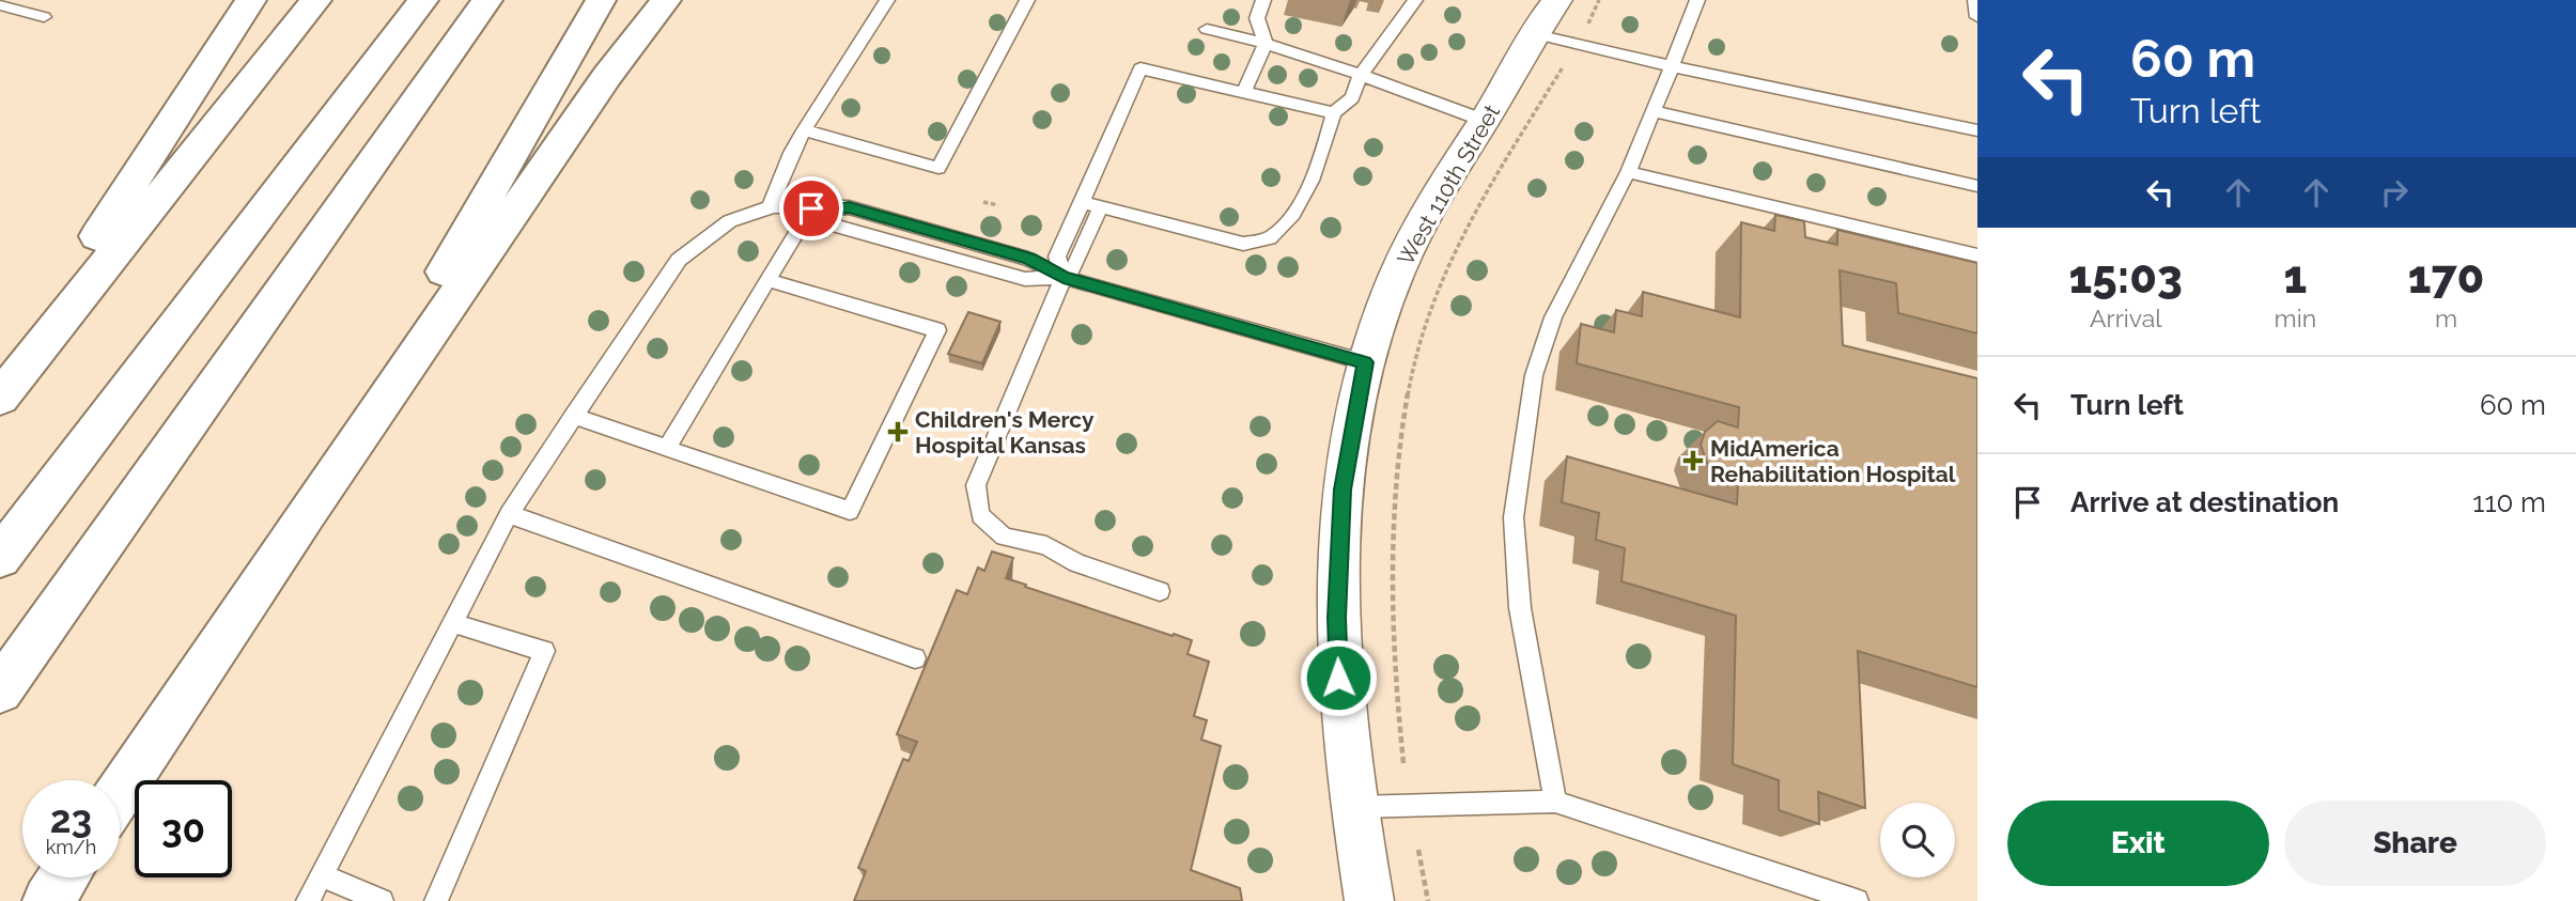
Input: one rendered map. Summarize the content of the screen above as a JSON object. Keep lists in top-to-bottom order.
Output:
{
  "streets": {
    "street": ["West 110th Street"]
  },
  "places": {
    "health": ["Children's Mercy Hospital Kansas", "MidAmerica Rehabilitation Hospital"]
  },
  "page": {
    "turn": ["60 m", "Turn left"],
    "eta": [
      "15:03",
      "Arrival",
      "1",
      "min",
      "170",
      "m"
    ],
    "list": [
      {
        "name": "Turn left",
        "value": "60 m"
      },
      {
        "name": "Arrive at destination",
        "value": "110 m"
      }
    ],
    "speed": "23 km/h",
    "limit": "30",
    "buttons": ["Exit", "Share"]
  }
}
